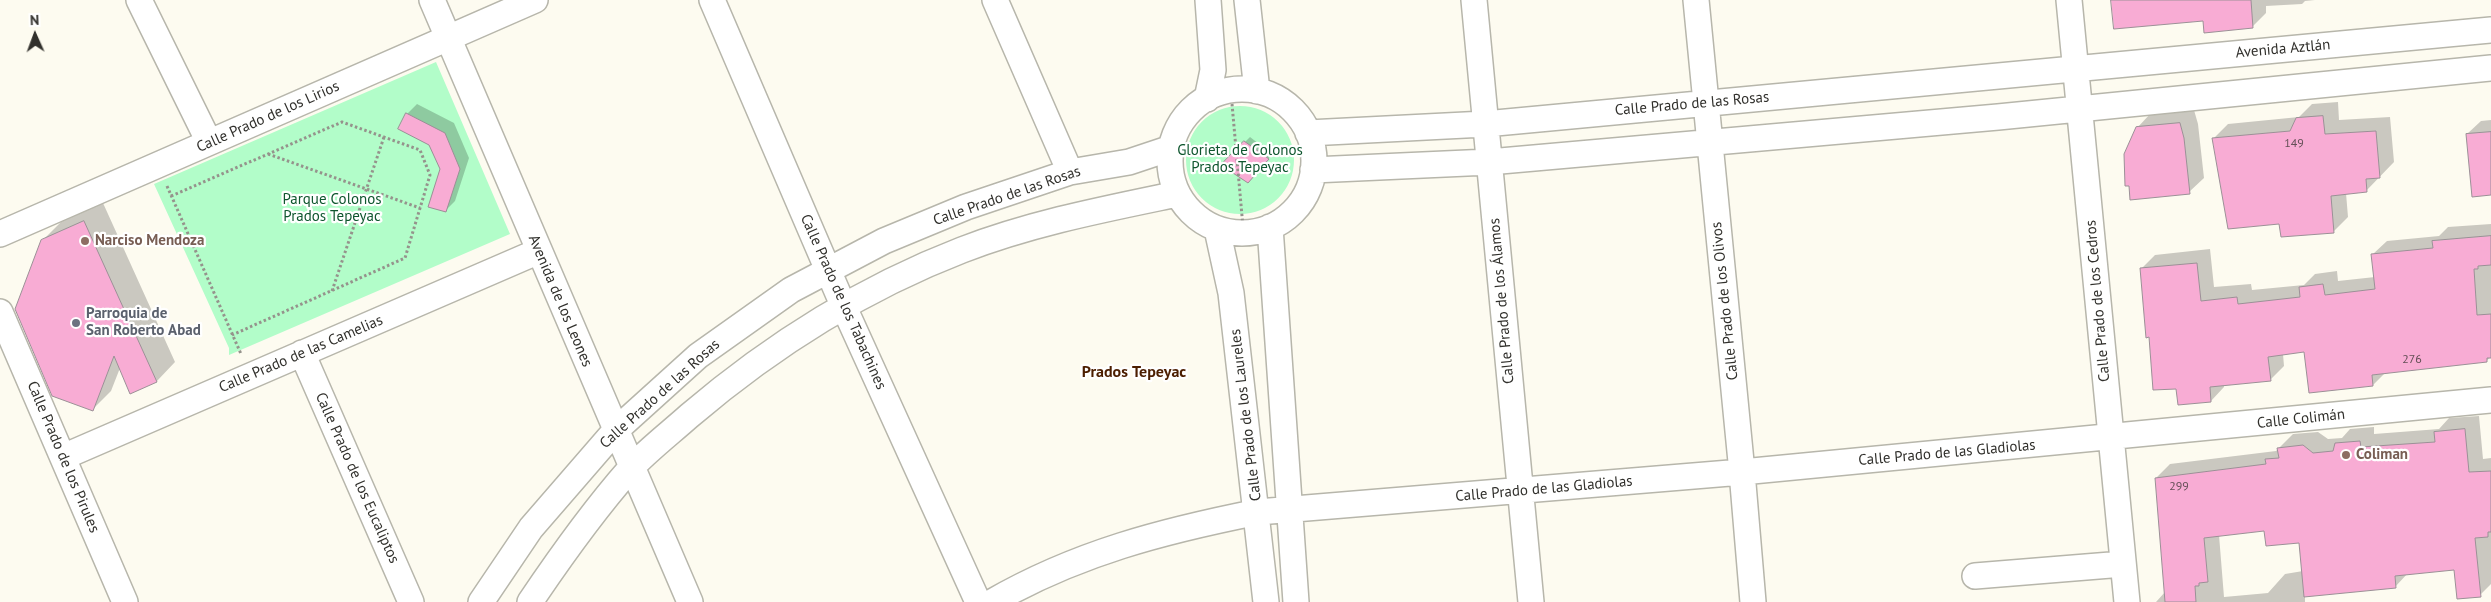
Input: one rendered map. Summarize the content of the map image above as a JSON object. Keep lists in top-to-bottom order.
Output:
{
  "streets": {
    "street": [
      "Avenida Aztlán",
      "Calle Prado de las Rosas",
      "Calle Prado de los Lirios",
      "Avenida de los Leones",
      "Calle Prado de los Álamos",
      "Calle Prado de los Olivos",
      "Calle Prado de los Cedros",
      "Calle Prado de los Tabachines",
      "Calle Prado de las Camelias",
      "Calle Prado de los Laureles",
      "Calle Colimán",
      "Calle Prado de las Gladiolas",
      "Calle Prado de los Pirules",
      "Calle Prado de los Eucaliptos"
    ]
  },
  "crossings": [
    ["Avenida Aztlán", "Calle Prado de las Rosas"],
    ["Avenida Aztlán", "Calle Prado de los Cedros"],
    ["Calle Prado de las Rosas", "Avenida de los Leones"],
    ["Calle Prado de las Rosas", "Calle Prado de los Álamos"],
    ["Calle Prado de las Rosas", "Calle Prado de los Olivos"],
    ["Calle Prado de las Rosas", "Calle Prado de los Cedros"],
    ["Calle Prado de las Rosas", "Calle Prado de los Tabachines"],
    ["Calle Prado de los Lirios", "Avenida de los Leones"],
    ["Avenida de los Leones", "Calle Prado de las Camelias"],
    ["Calle Prado de los Álamos", "Calle Prado de las Gladiolas"],
    ["Calle Prado de los Olivos", "Calle Prado de las Gladiolas"],
    ["Calle Prado de los Cedros", "Calle Colimán"],
    ["Calle Prado de los Cedros", "Calle Prado de las Gladiolas"],
    ["Calle Prado de las Camelias", "Calle Prado de los Pirules"],
    ["Calle Prado de las Camelias", "Calle Prado de los Eucaliptos"],
    ["Calle Prado de los Laureles", "Calle Prado de las Gladiolas"],
    ["Calle Colimán", "Calle Prado de las Gladiolas"]
  ],
  "districts": ["Prados Tepeyac"],
  "parks": ["Glorieta de Colonos Prados Tepeyac", "Parque Colonos Prados Tepeyac"],
  "places": ["Narciso Mendoza", "Parroquia de San Roberto Abad", "Coliman"],
  "house_numbers": ["149", "276", "299"],
  "north": "top"
}
